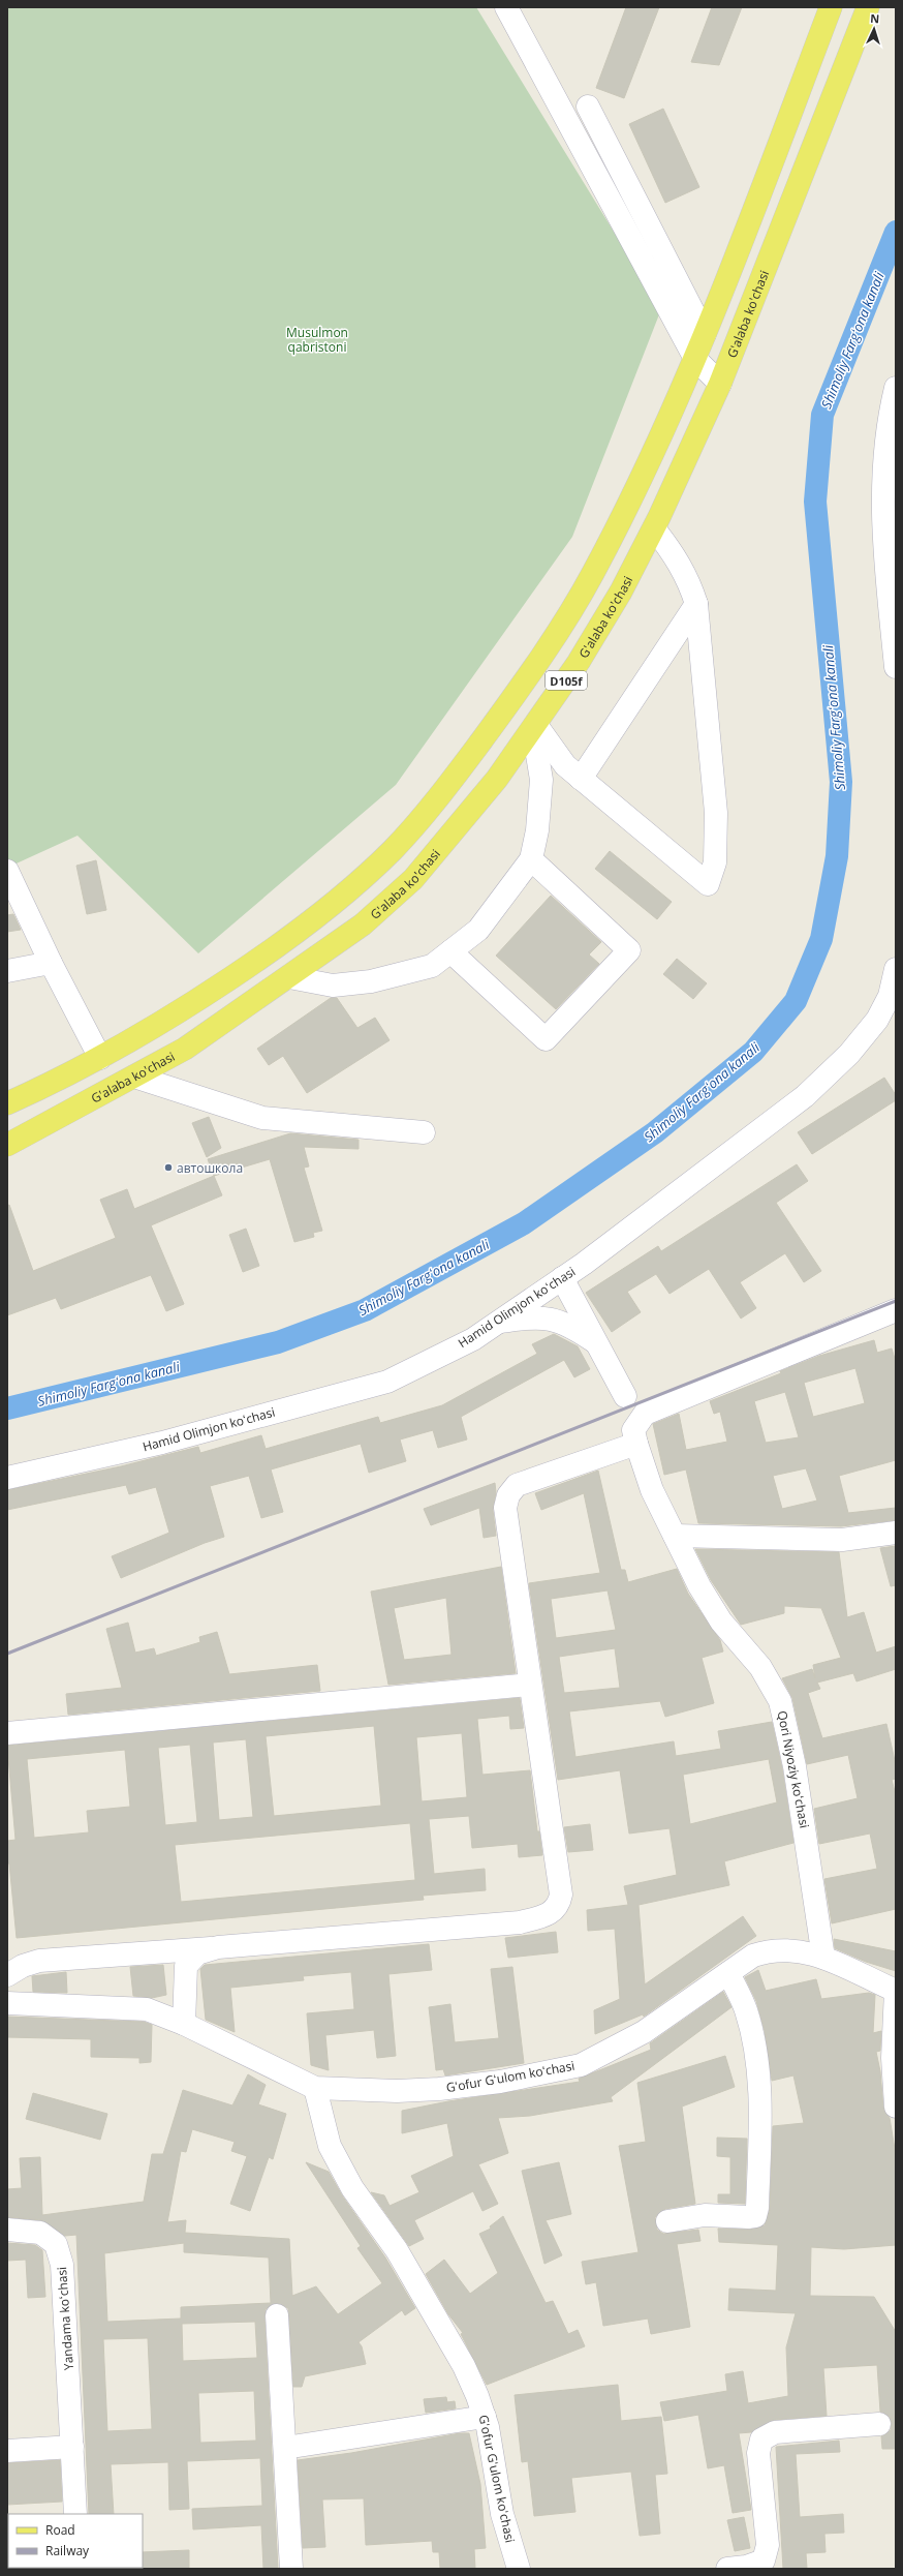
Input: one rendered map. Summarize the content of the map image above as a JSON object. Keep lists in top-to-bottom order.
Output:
{
  "streets": {
    "main road": ["G'alaba ko'chasi", "D105f"],
    "street": [
      "Hamid Olimjon koʻchasi",
      "Qori Niyoziy koʻchasi",
      "Gʻofur Gʻulom koʻchasi",
      "Yandama koʻchasi"
    ]
  },
  "crossings": [
    ["Qori Niyoziy koʻchasi", "Gʻofur Gʻulom koʻchasi"]
  ],
  "water": ["Shimoliy Fargʻona kanali"],
  "parks": ["Musulmon qabristoni"],
  "places": ["автошкола"],
  "legend": ["Road", "Railway"],
  "north": "top"
}
